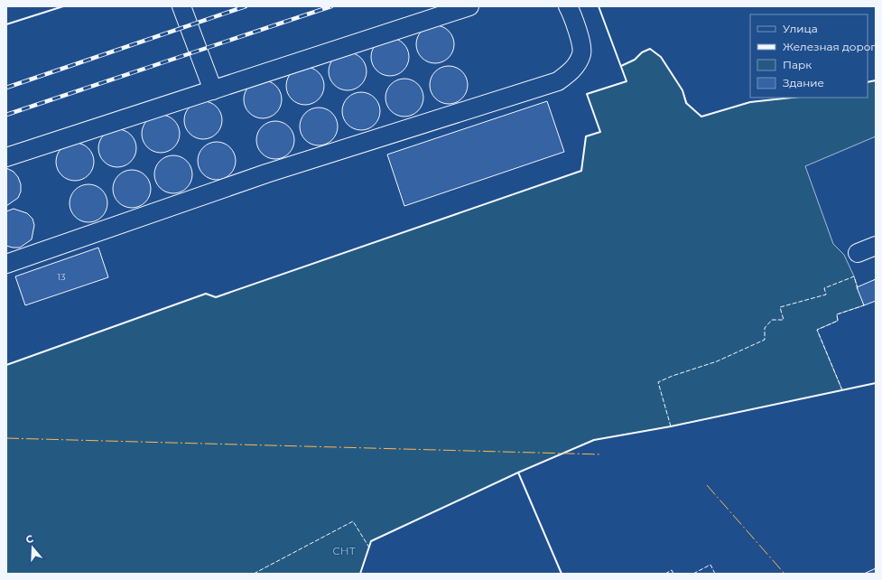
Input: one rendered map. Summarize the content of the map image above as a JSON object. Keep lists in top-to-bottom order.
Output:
{
  "parks": ["СНТ"],
  "house_numbers": ["13"],
  "legend": [
    "Улица",
    "Железная дорога",
    "Парк",
    "Здание"
  ],
  "north": "top"
}
